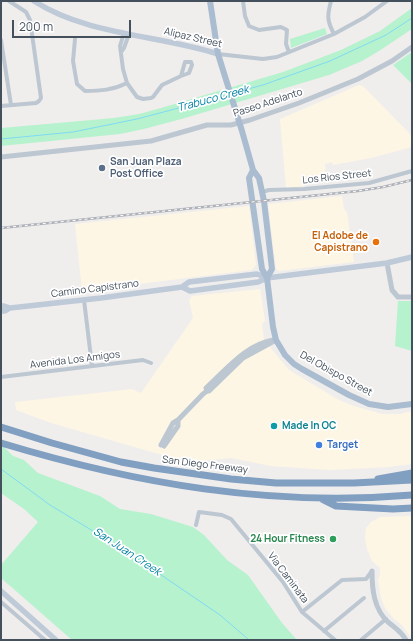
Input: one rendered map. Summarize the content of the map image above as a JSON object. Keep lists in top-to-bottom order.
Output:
{
  "streets": {
    "highway": ["San Diego Freeway"],
    "main road": ["Alipaz Street", "Camino Capistrano", "Del Obispo Street"],
    "street": [
      "Paseo Adelanto",
      "Los Rios Street",
      "Avenida Los Amigos",
      "Via Caminata"
    ]
  },
  "crossings": [
    ["Alipaz Street", "Del Obispo Street"],
    ["Paseo Adelanto", "Del Obispo Street"],
    ["Los Rios Street", "Del Obispo Street"],
    ["Camino Capistrano", "Del Obispo Street"]
  ],
  "water": ["Trabuco Creek", "San Juan Creek"],
  "places": [
    "San Juan Plaza Post Office",
    "El Adobe de Capistrano",
    "Made In OC",
    "Target",
    "24 Hour Fitness"
  ],
  "scale_bar": "200 m"
}
